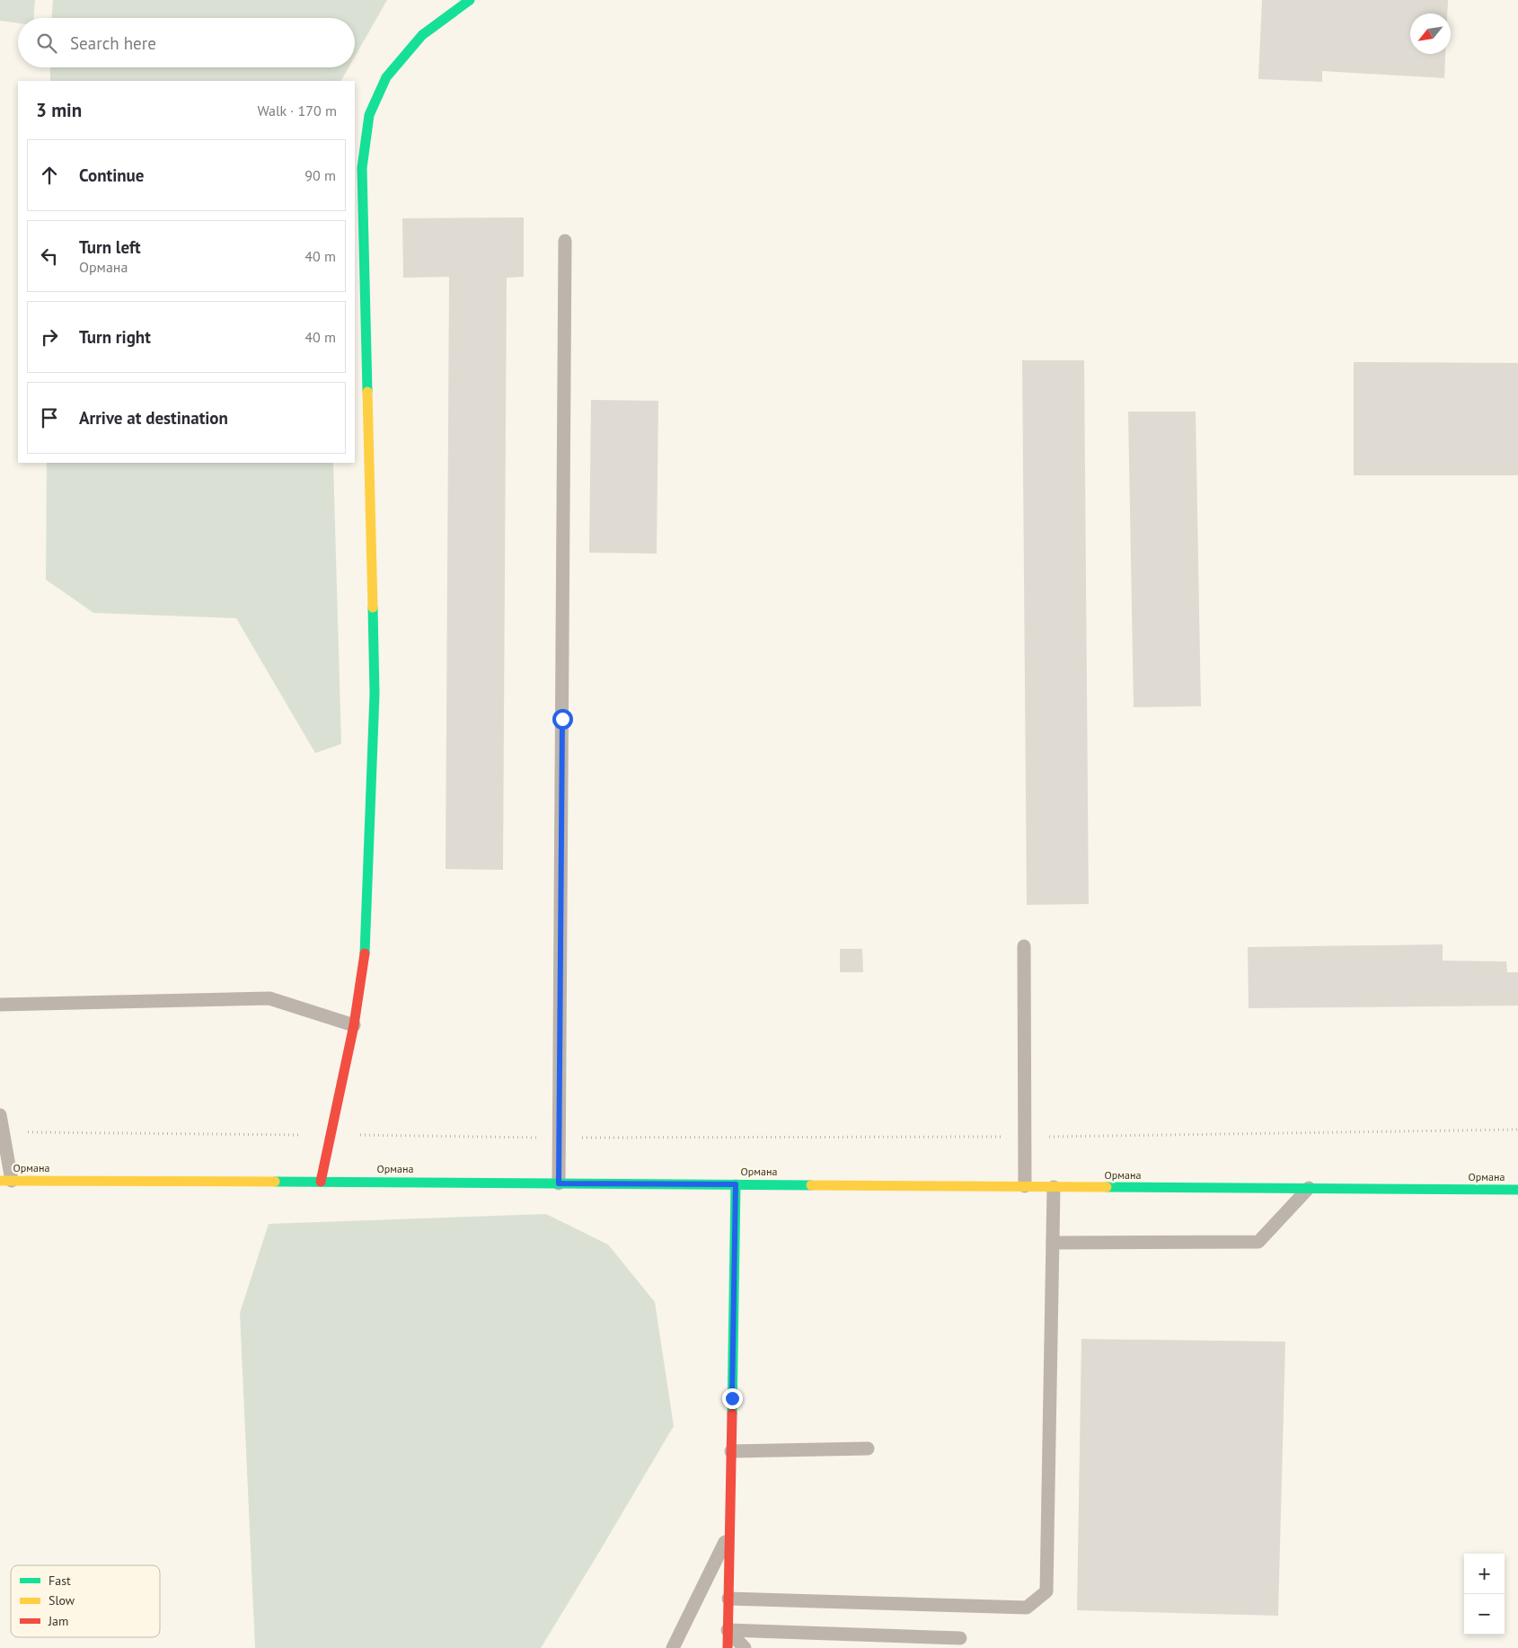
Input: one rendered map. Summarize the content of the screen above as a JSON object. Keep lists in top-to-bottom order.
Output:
{
  "streets": {
    "street": ["Ормана"]
  },
  "legend": ["Fast", "Slow", "Jam"],
  "north": "bottom left",
  "page": {
    "search": "Search here",
    "heading": ["3 min", "Walk · 170 m"],
    "list": [
      ["Continue", "90 m"],
      ["Turn left", "Ормана", "40 m"],
      ["Turn right", "40 m"],
      "Arrive at destination"
    ],
    "map_buttons": ["+", "−"]
  }
}
